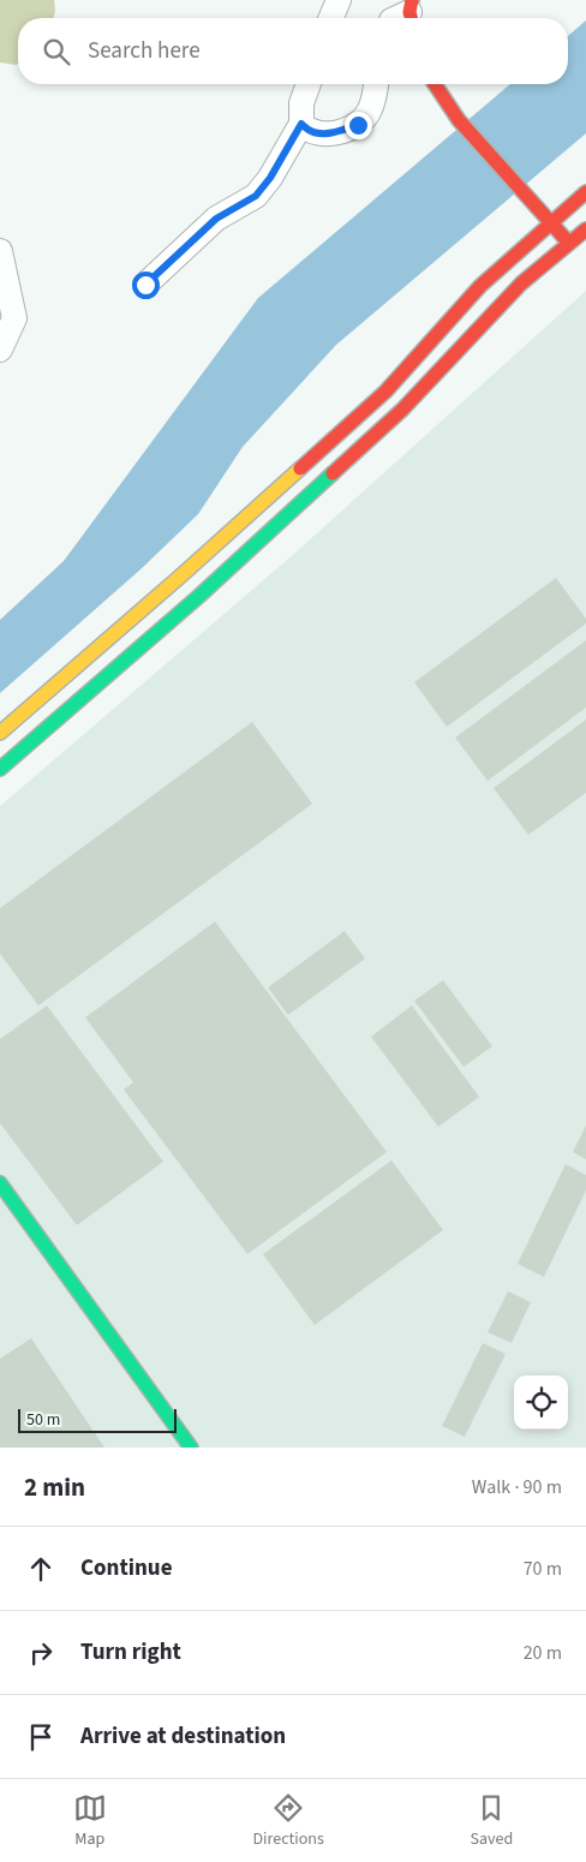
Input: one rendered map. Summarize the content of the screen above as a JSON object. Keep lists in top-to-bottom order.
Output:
{
  "scale_bar": "50 m",
  "page": {
    "search": "Search here",
    "scale": "50 m",
    "heading": ["2 min", "Walk · 90 m"],
    "list": [
      ["Continue", "70 m"],
      ["Turn right", "20 m"],
      "Arrive at destination"
    ],
    "nav": ["Map", "Directions", "Saved"]
  }
}
